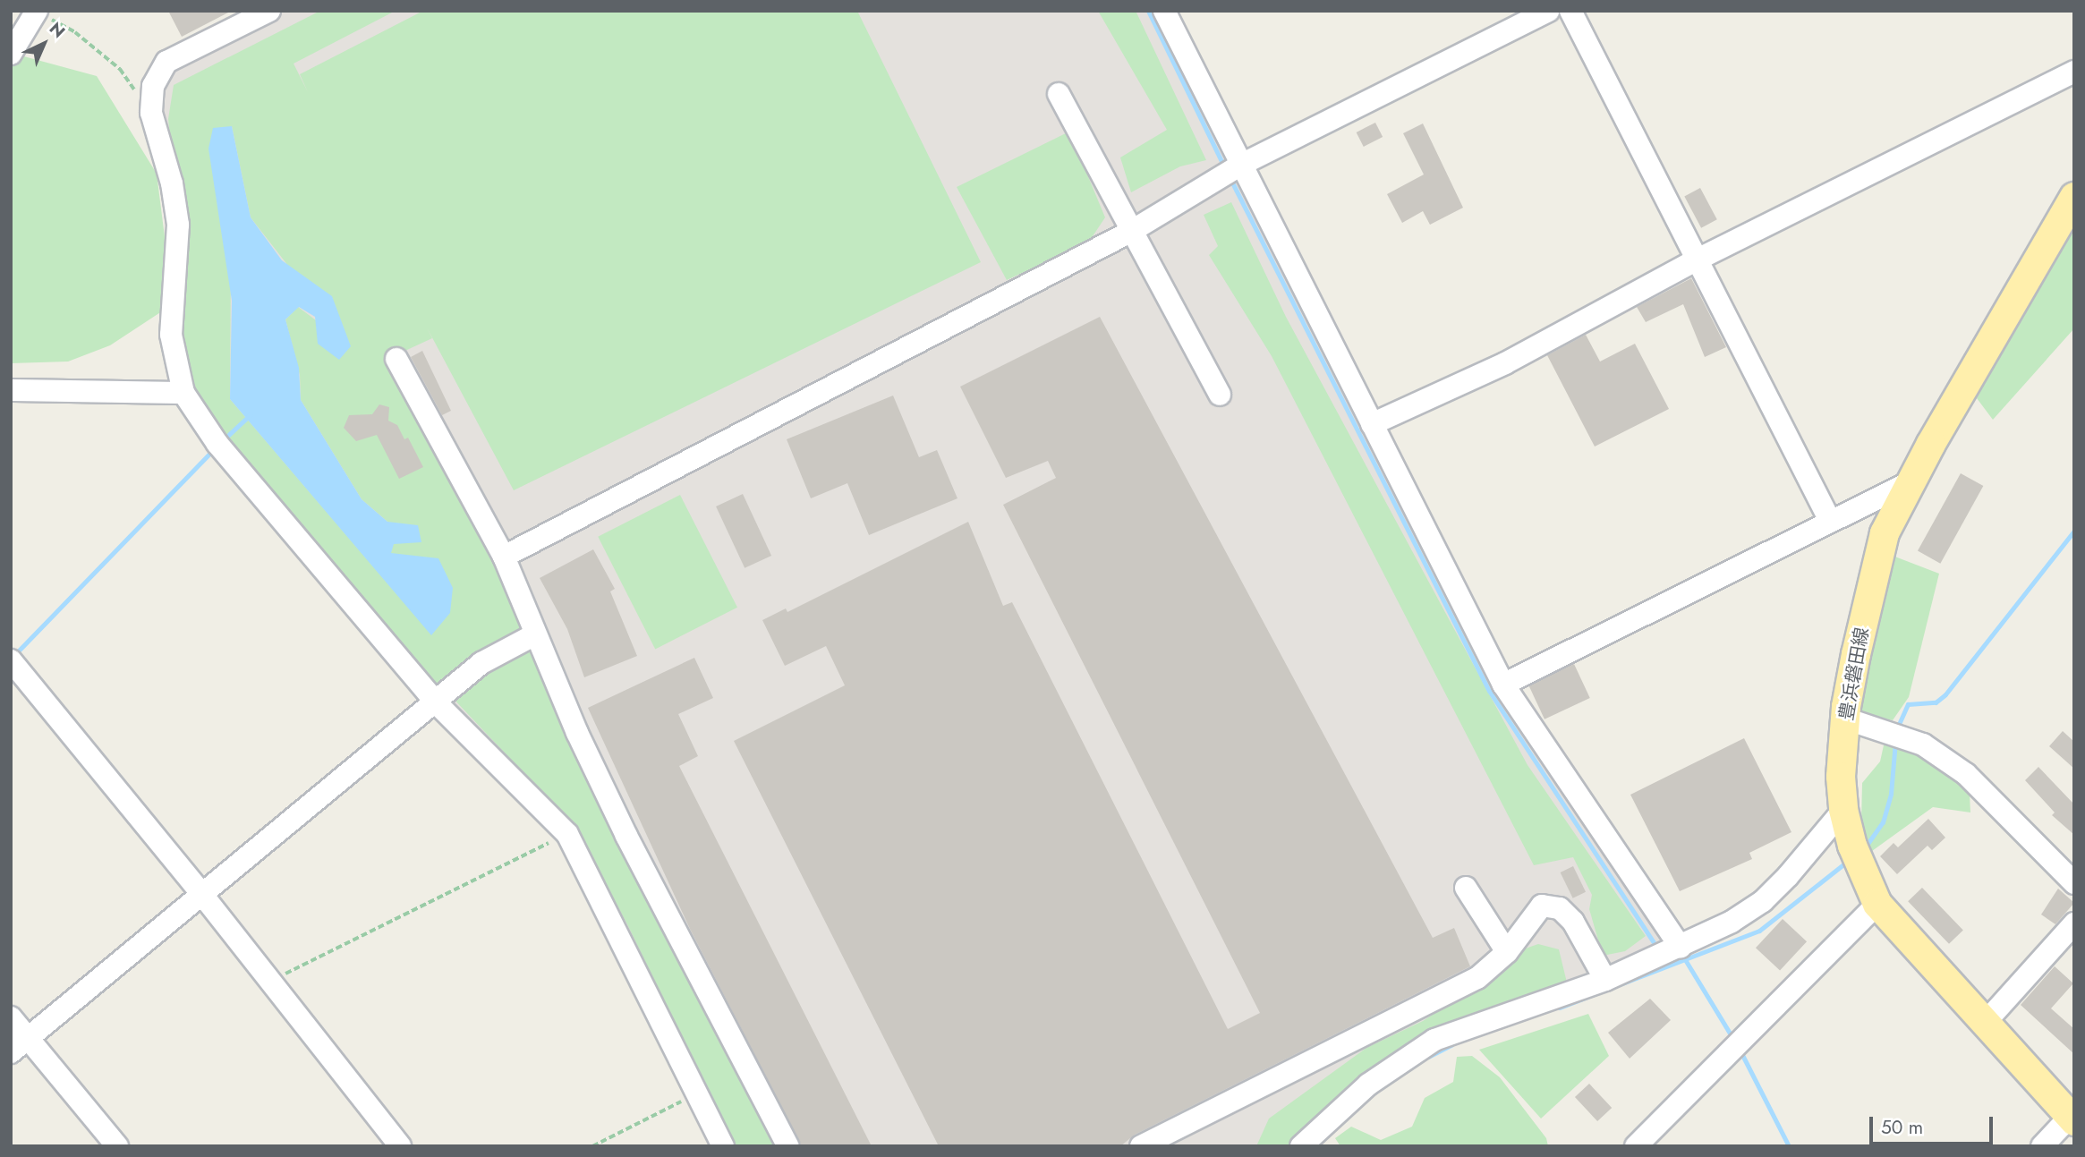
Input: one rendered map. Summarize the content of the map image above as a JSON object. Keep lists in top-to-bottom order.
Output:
{
  "streets": {
    "main road": ["豊浜磐田線"]
  },
  "scale_bar": "50 m",
  "north": "top right"
}
